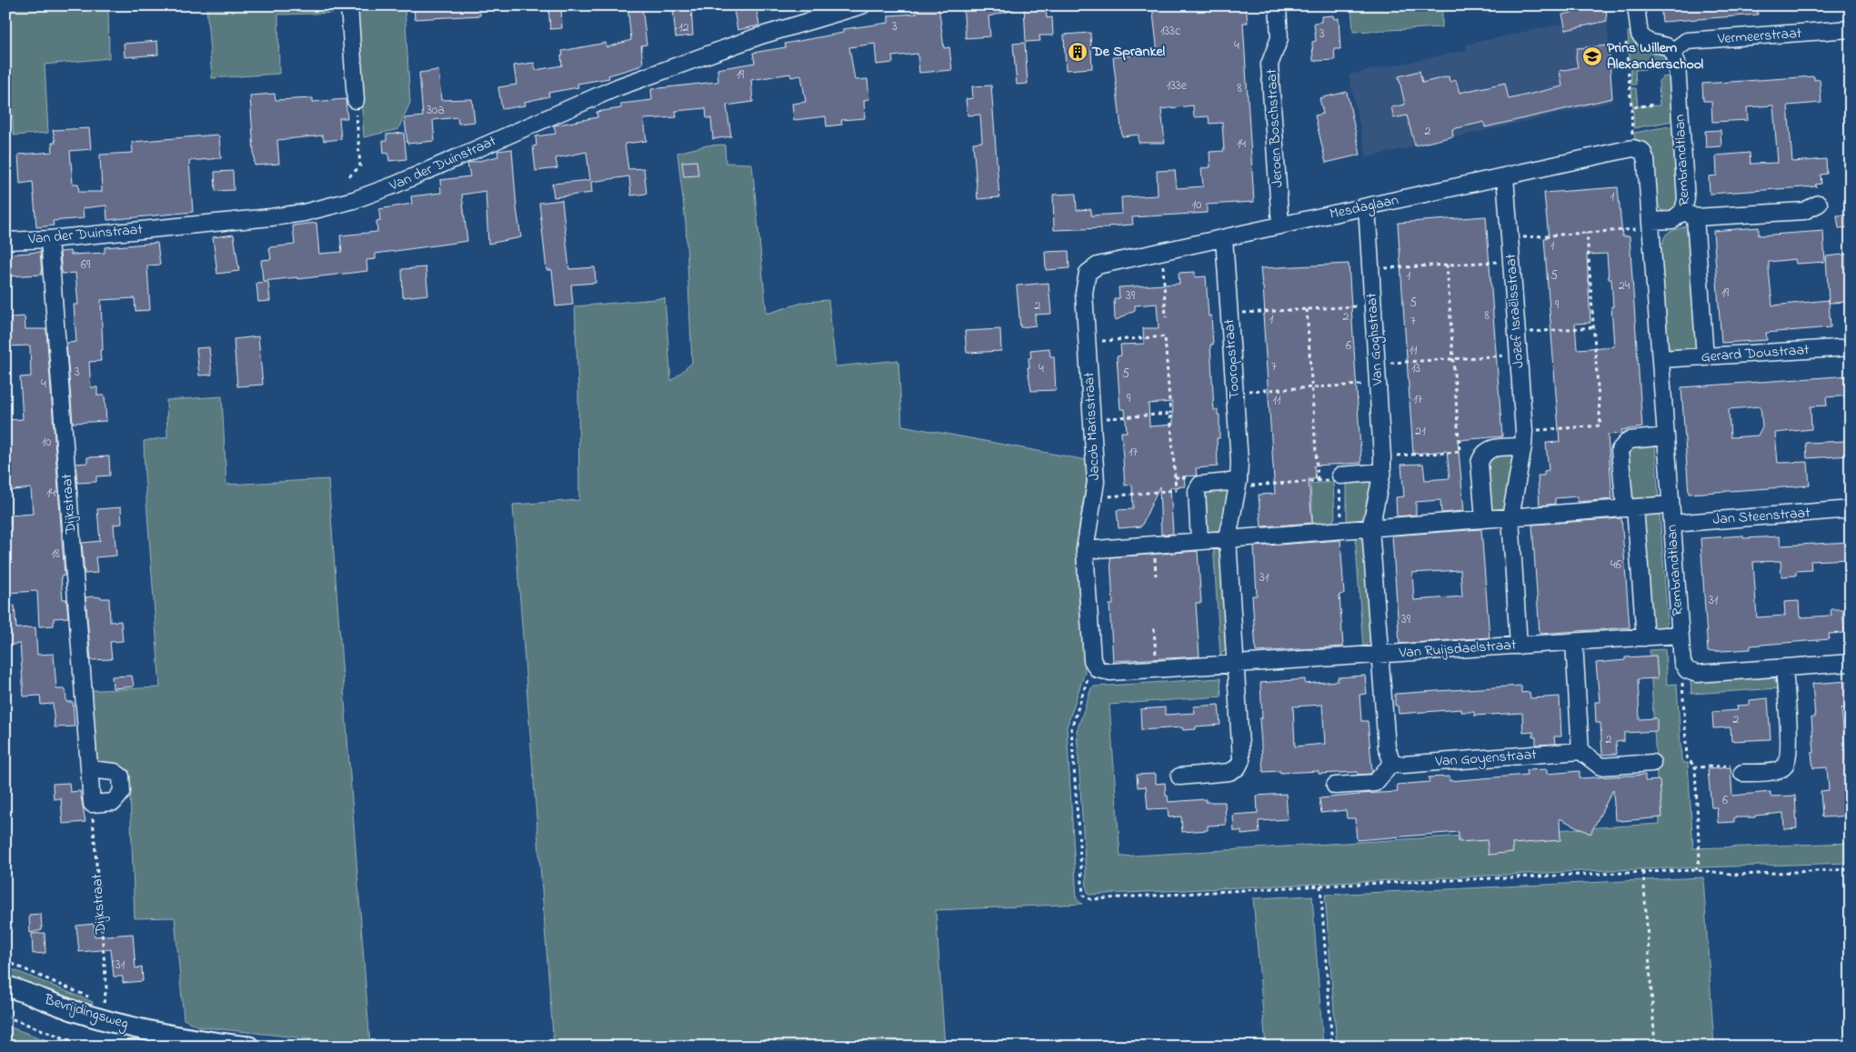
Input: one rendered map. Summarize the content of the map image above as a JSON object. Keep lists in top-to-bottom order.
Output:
{
  "streets": {
    "main road": ["Bevrijdingsweg"],
    "street": [
      "Vermeerstraat",
      "Jeroen Boschstraat",
      "Rembrandtlaan",
      "Van der Duinstraat",
      "Mesdaglaan",
      "Jozef Israëlsstraat",
      "Van Goghstraat",
      "Gerard Doustraat",
      "Tooropstraat",
      "Jacob Marisstraat",
      "Dijkstraat",
      "Jan Steenstraat",
      "Van Ruijsdaelstraat",
      "Van Goyenstraat"
    ]
  },
  "crossings": [
    ["Vermeerstraat", "Rembrandtlaan"],
    ["Jeroen Boschstraat", "Mesdaglaan"],
    ["Rembrandtlaan", "Mesdaglaan"],
    ["Rembrandtlaan", "Jozef Israëlsstraat"],
    ["Rembrandtlaan", "Gerard Doustraat"],
    ["Rembrandtlaan", "Jan Steenstraat"],
    ["Rembrandtlaan", "Van Ruijsdaelstraat"],
    ["Van der Duinstraat", "Dijkstraat"],
    ["Mesdaglaan", "Jozef Israëlsstraat"],
    ["Mesdaglaan", "Van Goghstraat"],
    ["Mesdaglaan", "Tooropstraat"],
    ["Mesdaglaan", "Jacob Marisstraat"],
    ["Jozef Israëlsstraat", "Van Ruijsdaelstraat"],
    ["Van Goghstraat", "Van Ruijsdaelstraat"],
    ["Tooropstraat", "Van Ruijsdaelstraat"],
    ["Jacob Marisstraat", "Van Ruijsdaelstraat"],
    ["Dijkstraat", "Bevrijdingsweg"]
  ],
  "places": {
    "building": ["De Sprankel"],
    "school or university": ["Prins Willem Alexanderschool"]
  },
  "house_numbers": [
    "3",
    "12",
    "133c",
    "3",
    "4",
    "19",
    "133e",
    "8",
    "30a",
    "2",
    "14",
    "1",
    "10",
    "1",
    "69",
    "1",
    "5",
    "24",
    "19",
    "39",
    "5",
    "9",
    "2",
    "8",
    "2",
    "1",
    "7",
    "6",
    "11",
    "7",
    "4",
    "13",
    "3",
    "5",
    "4",
    "9",
    "17",
    "11",
    "21",
    "10",
    "17",
    "14",
    "18",
    "46",
    "31",
    "31",
    "39",
    "2",
    "2",
    "6",
    "31"
  ]
}
